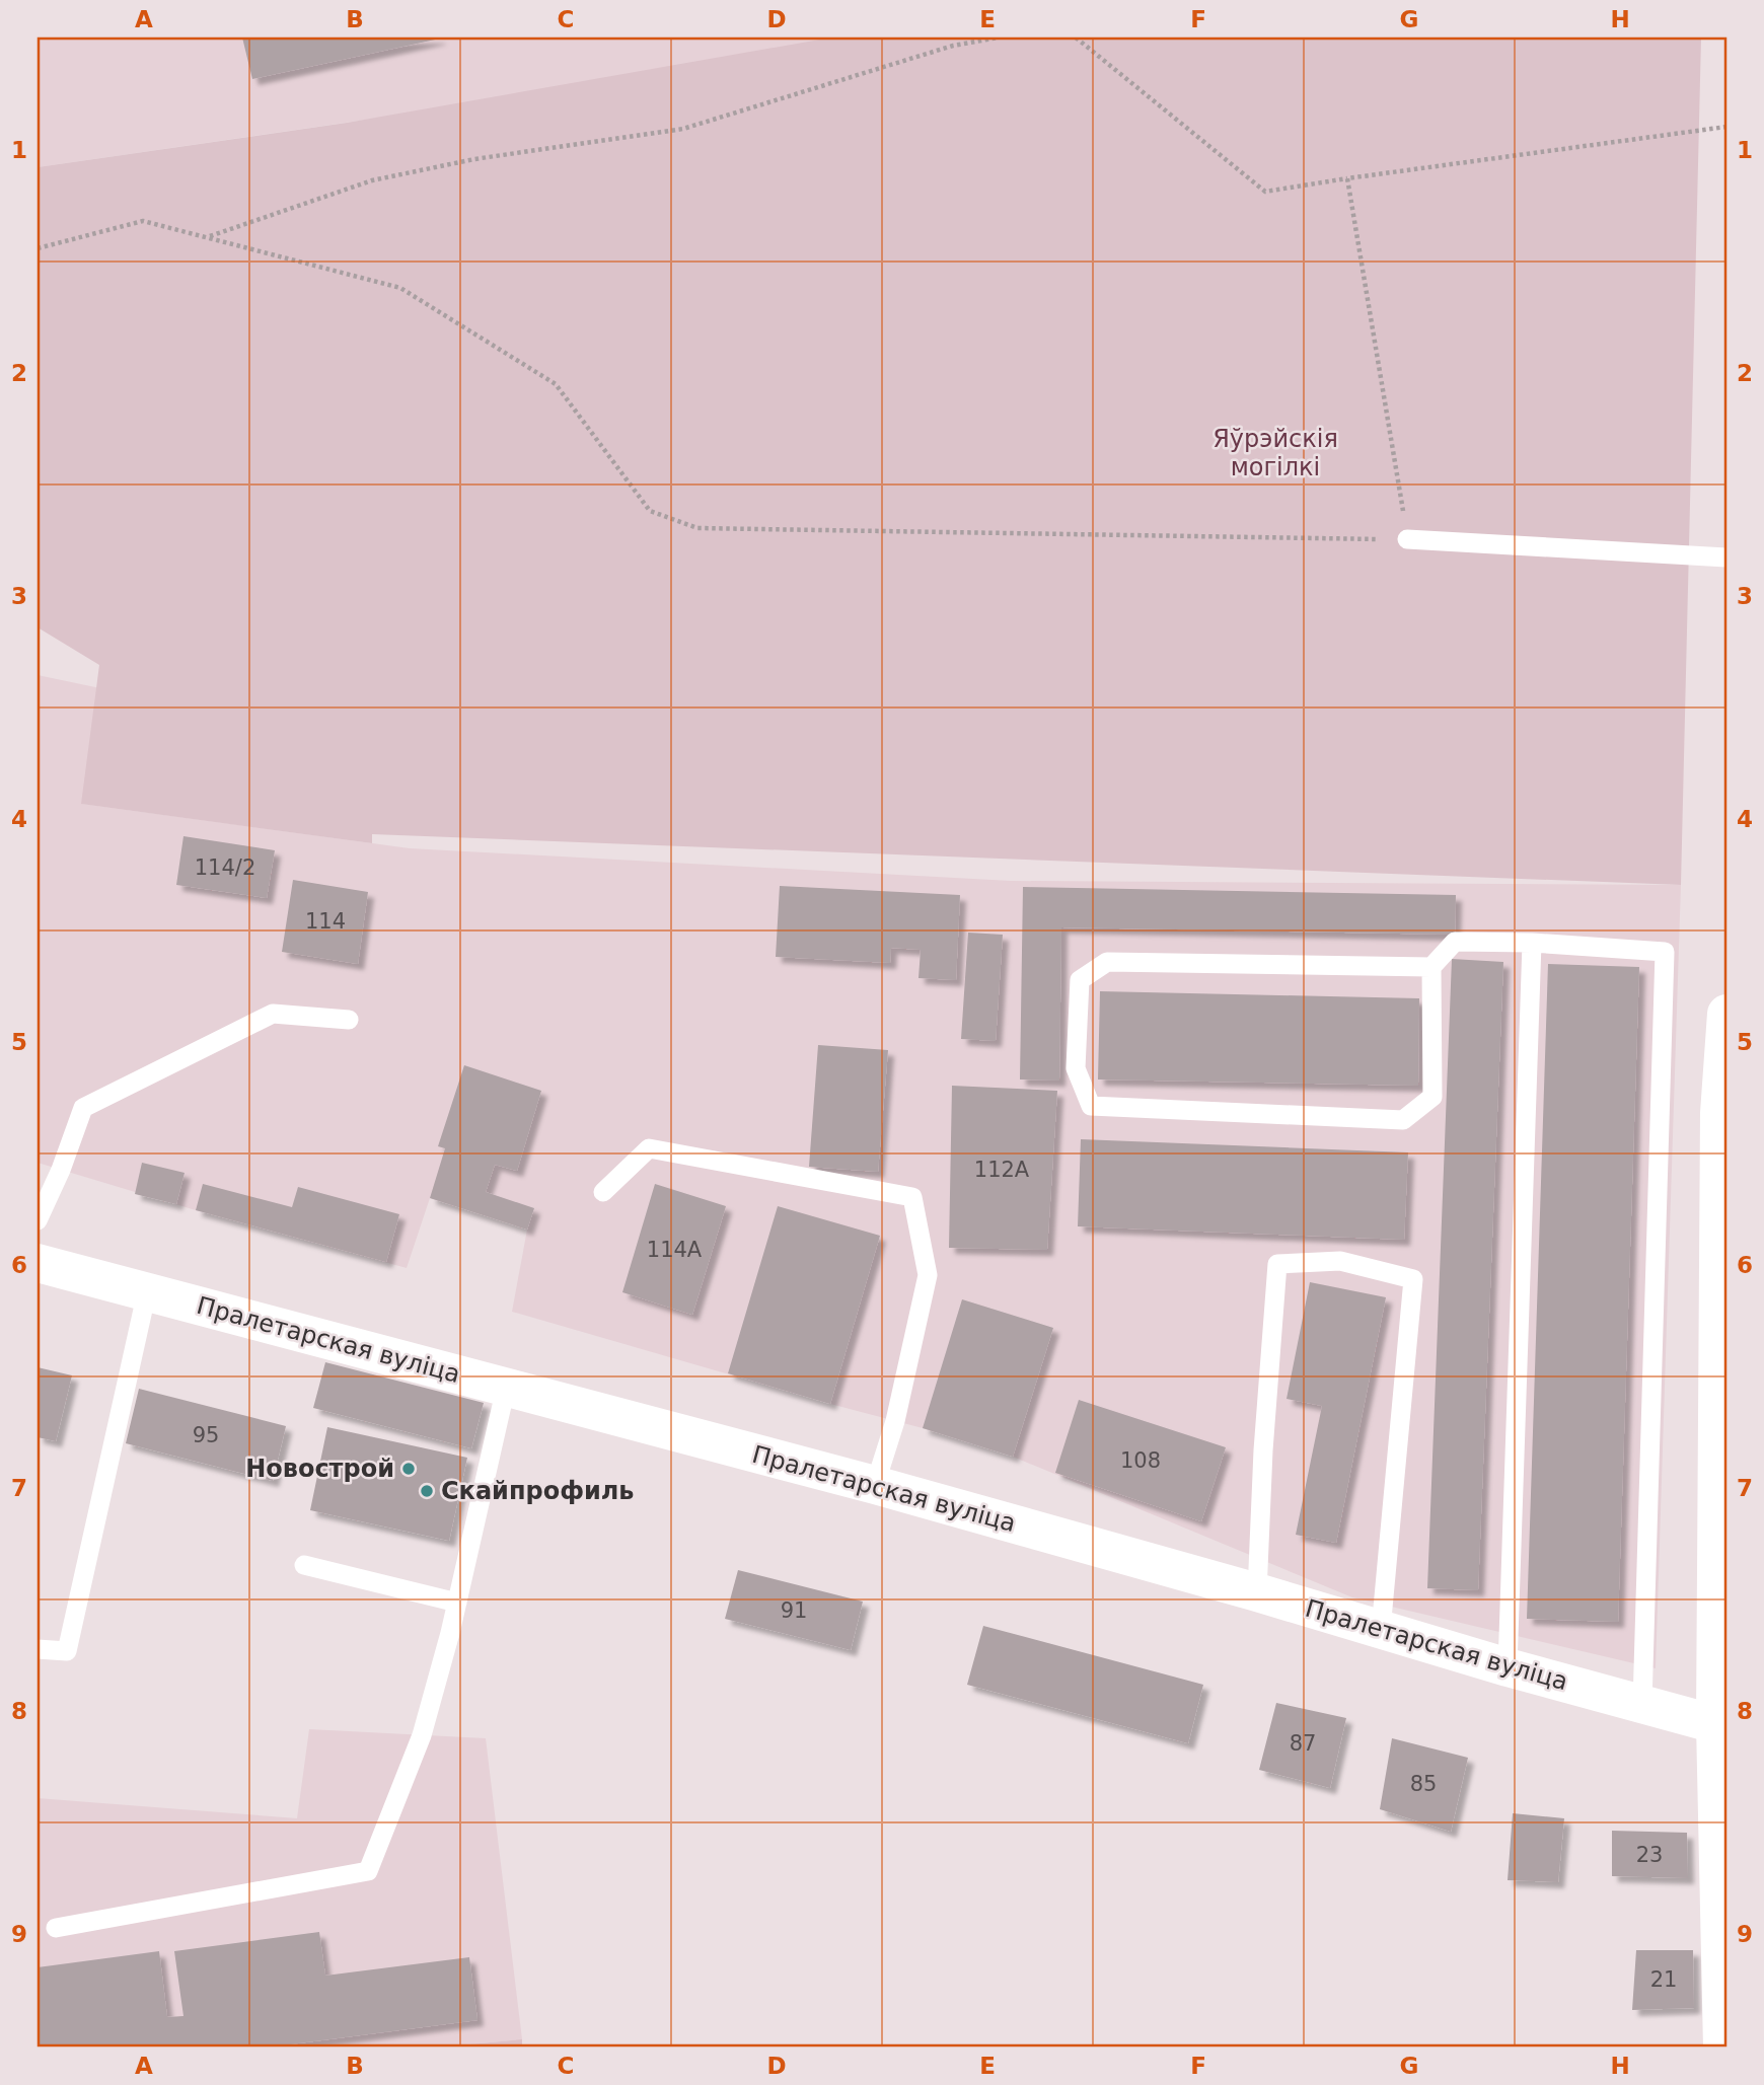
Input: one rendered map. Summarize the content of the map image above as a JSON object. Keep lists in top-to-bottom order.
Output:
{
  "streets": {
    "street": ["Пралетарская вуліца"]
  },
  "parks": ["Яўрэйскія могілкі"],
  "places": ["Новострой", "Скайпрофиль"],
  "house_numbers": [
    "114/2",
    "114",
    "112А",
    "114А",
    "95",
    "108",
    "91",
    "87",
    "85",
    "23",
    "21"
  ],
  "grid": {
    "columns": [
      "A",
      "B",
      "C",
      "D",
      "E",
      "F",
      "G",
      "H"
    ],
    "rows": [
      "1",
      "2",
      "3",
      "4",
      "5",
      "6",
      "7",
      "8",
      "9"
    ]
  }
}
